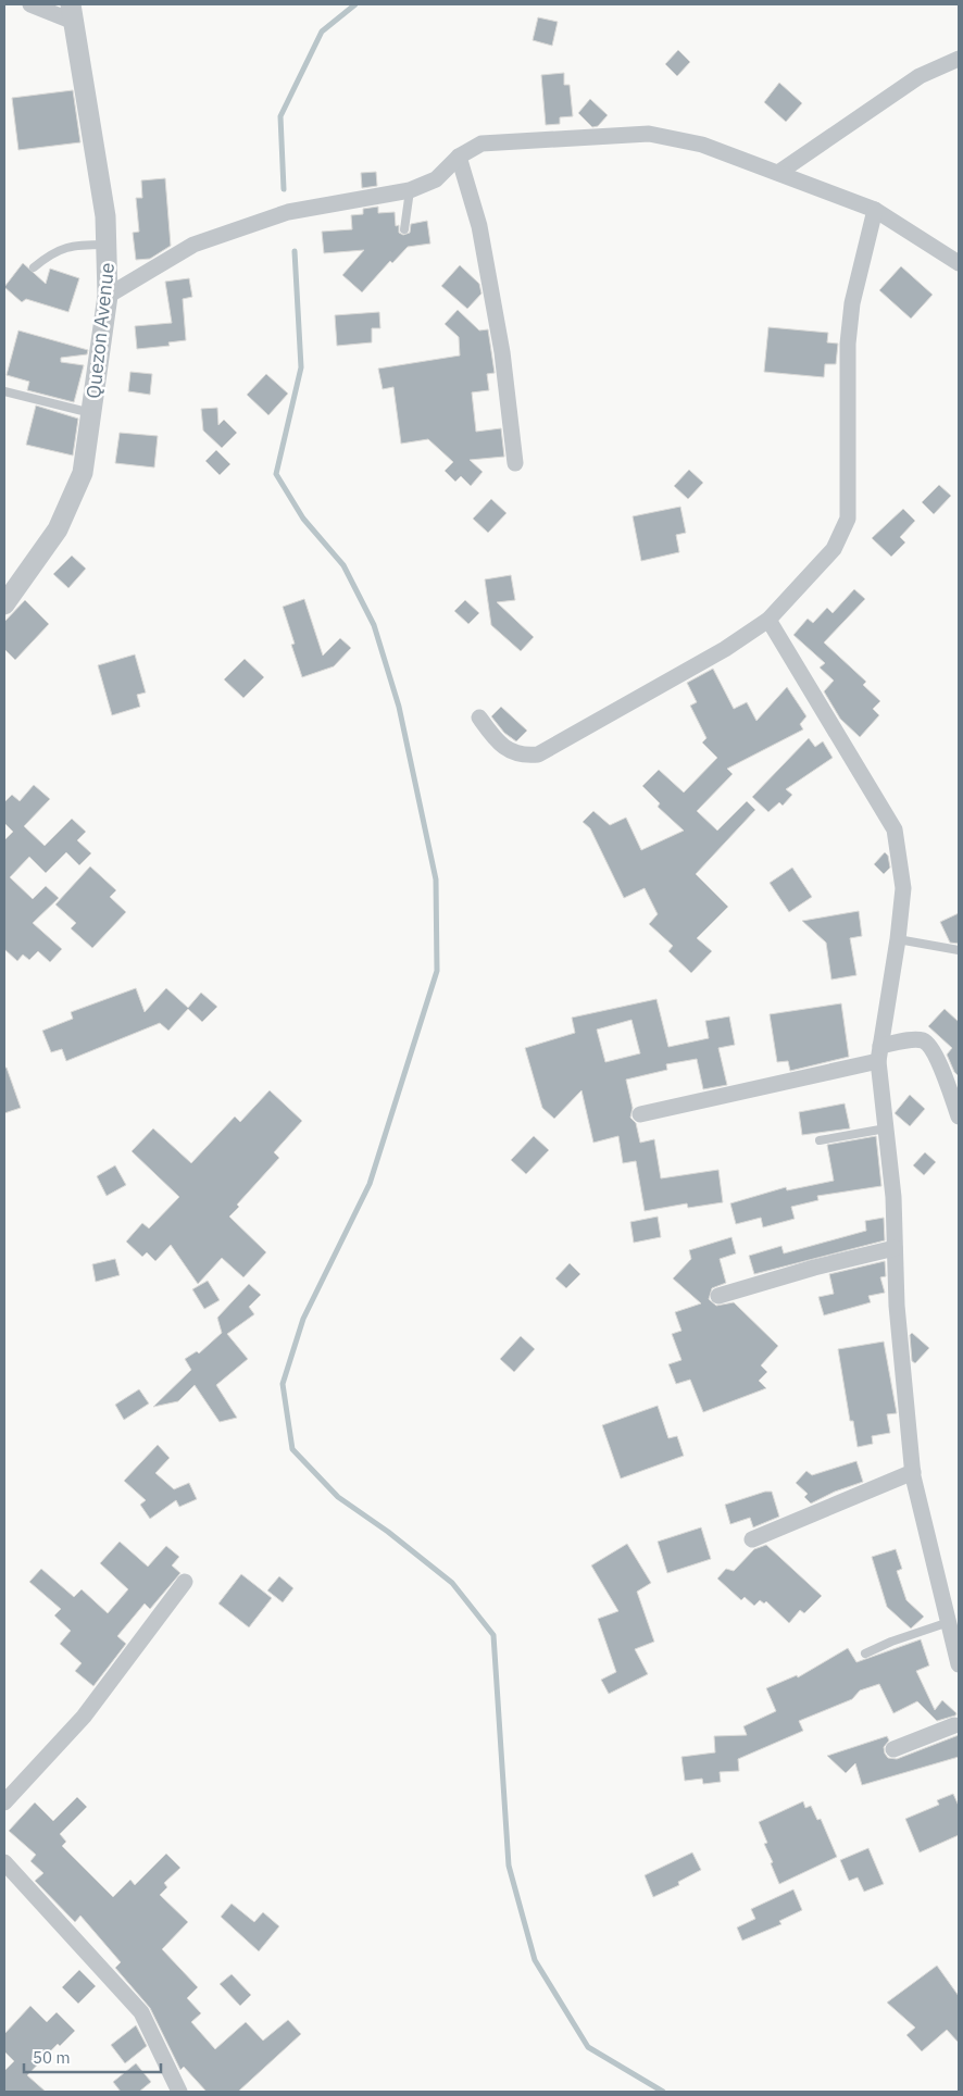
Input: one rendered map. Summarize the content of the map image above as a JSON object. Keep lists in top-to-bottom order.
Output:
{
  "streets": {
    "street": ["Quezon Avenue"]
  },
  "scale_bar": "50 m"
}
